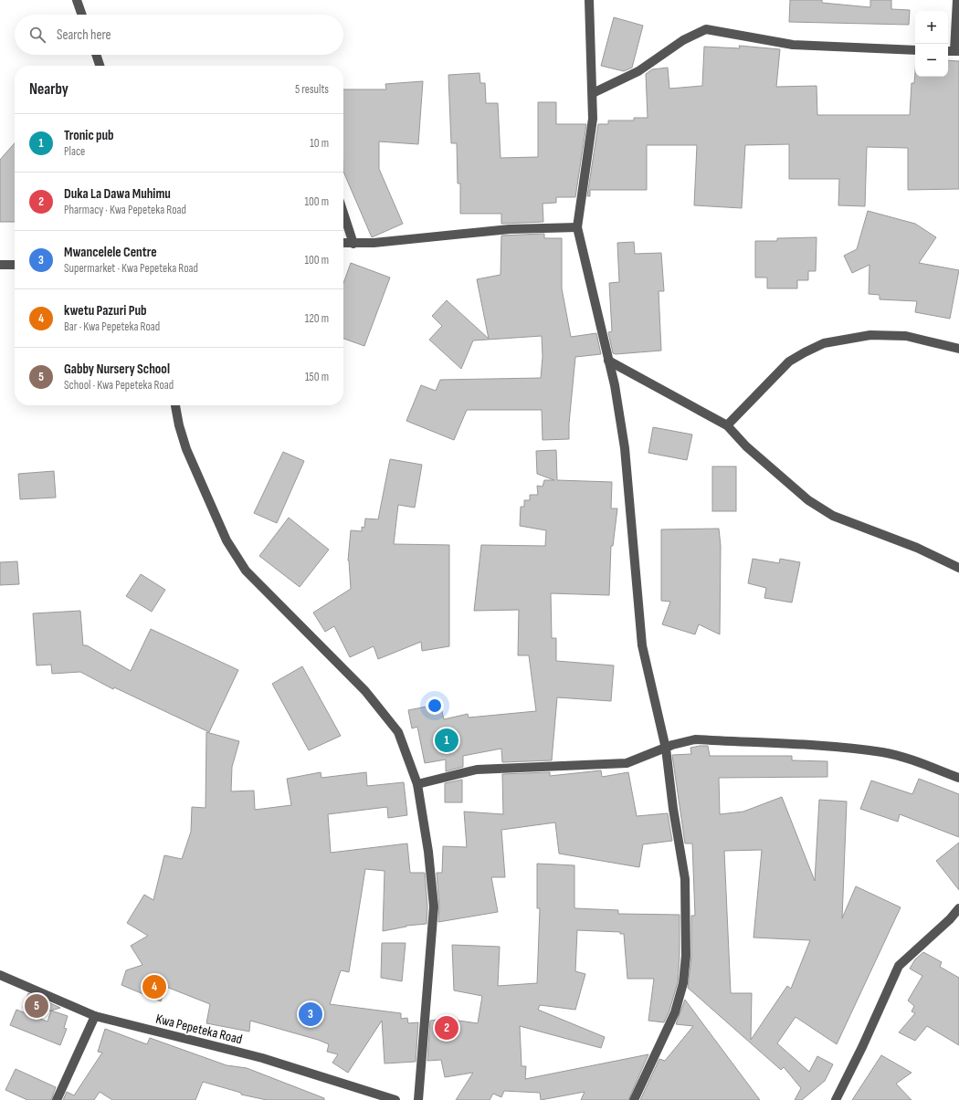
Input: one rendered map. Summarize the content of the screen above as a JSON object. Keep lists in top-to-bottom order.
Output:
{
  "streets": {
    "street": ["Kwa Pepeteka Road"]
  },
  "page": {
    "map_buttons": ["+", "−"],
    "search": "Search here",
    "heading": ["Nearby", "5 results"],
    "list": [
      {
        "mark": "1",
        "name": "Tronic pub",
        "note": "Place",
        "value": "10 m"
      },
      {
        "mark": "2",
        "name": "Duka La Dawa Muhimu",
        "note": "Pharmacy · Kwa Pepeteka Road",
        "value": "100 m"
      },
      {
        "mark": "3",
        "name": "Mwancelele Centre",
        "note": "Supermarket · Kwa Pepeteka Road",
        "value": "100 m"
      },
      {
        "mark": "4",
        "name": "kwetu Pazuri Pub",
        "note": "Bar · Kwa Pepeteka Road",
        "value": "120 m"
      },
      {
        "mark": "5",
        "name": "Gabby Nursery School",
        "note": "School · Kwa Pepeteka Road",
        "value": "150 m"
      }
    ],
    "pins": [
      "1",
      "4",
      "5",
      "3",
      "2"
    ]
  }
}
